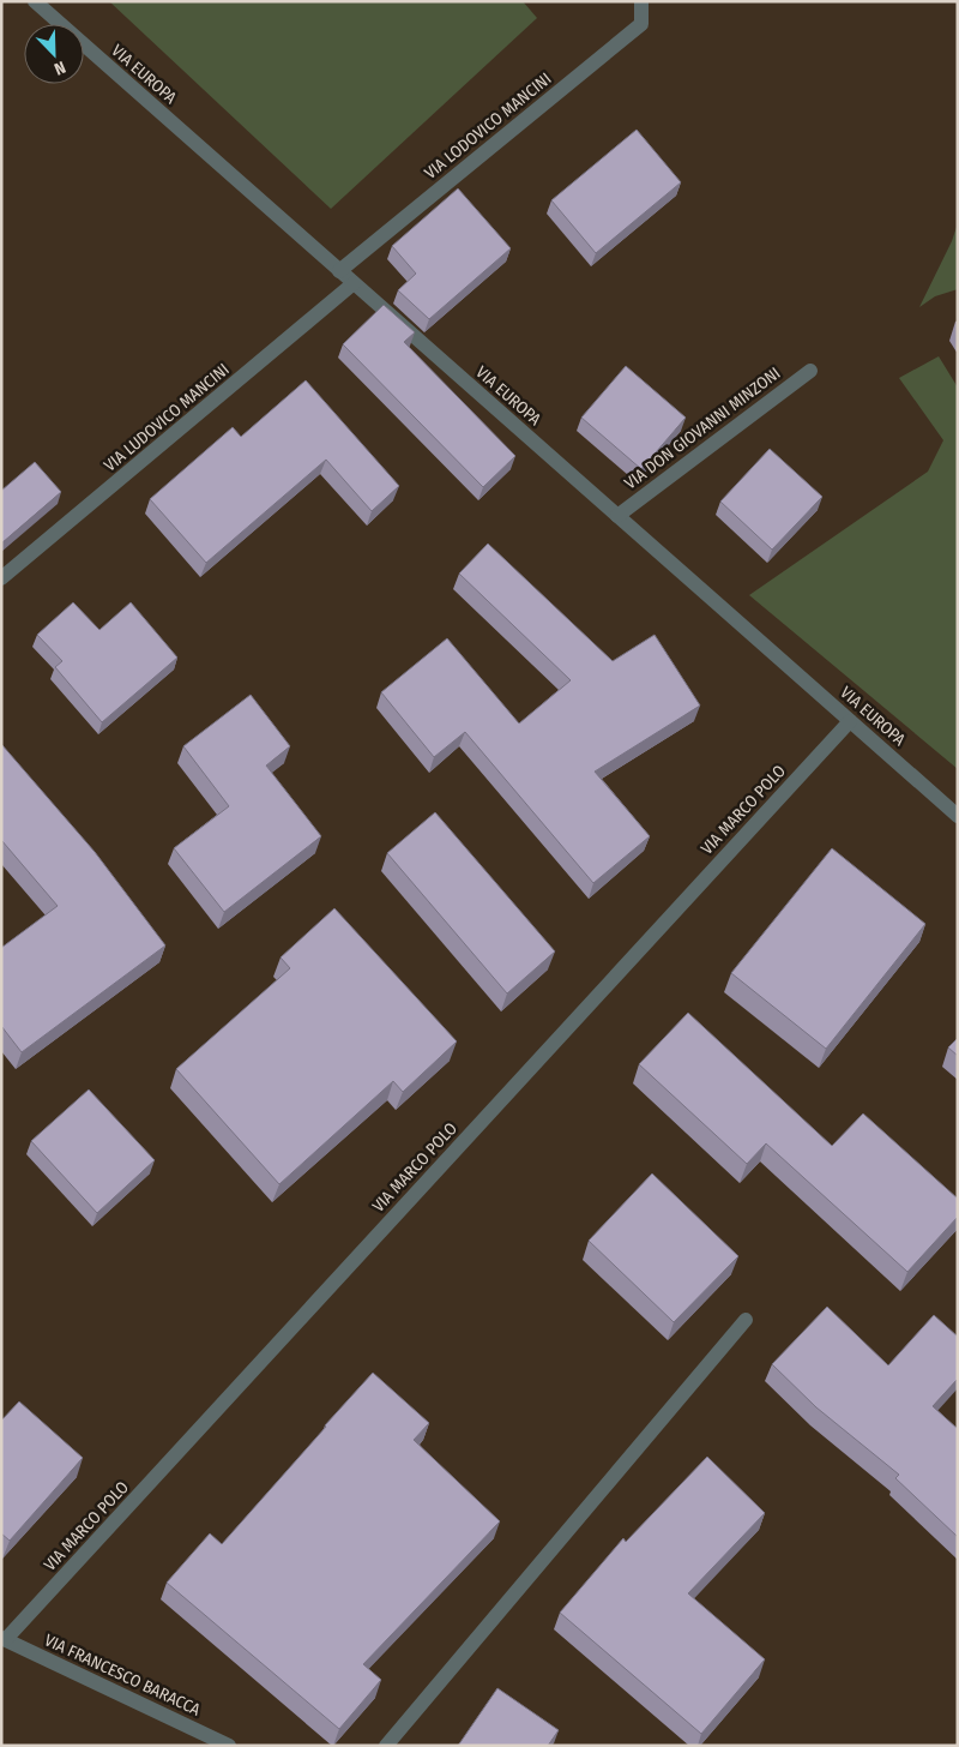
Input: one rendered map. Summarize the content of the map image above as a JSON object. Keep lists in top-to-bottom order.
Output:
{
  "streets": {
    "street": [
      "VIA EUROPA",
      "VIA LODOVICO MANCINI",
      "VIA LUDOVICO MANCINI",
      "VIA DON GIOVANNI MINZONI",
      "VIA MARCO POLO",
      "VIA FRANCESCO BARACCA"
    ]
  },
  "crossings": [
    ["VIA EUROPA", "VIA LODOVICO MANCINI"],
    ["VIA EUROPA", "VIA LUDOVICO MANCINI"],
    ["VIA EUROPA", "VIA DON GIOVANNI MINZONI"],
    ["VIA EUROPA", "VIA MARCO POLO"],
    ["VIA MARCO POLO", "VIA FRANCESCO BARACCA"]
  ],
  "north": "bottom right"
}
